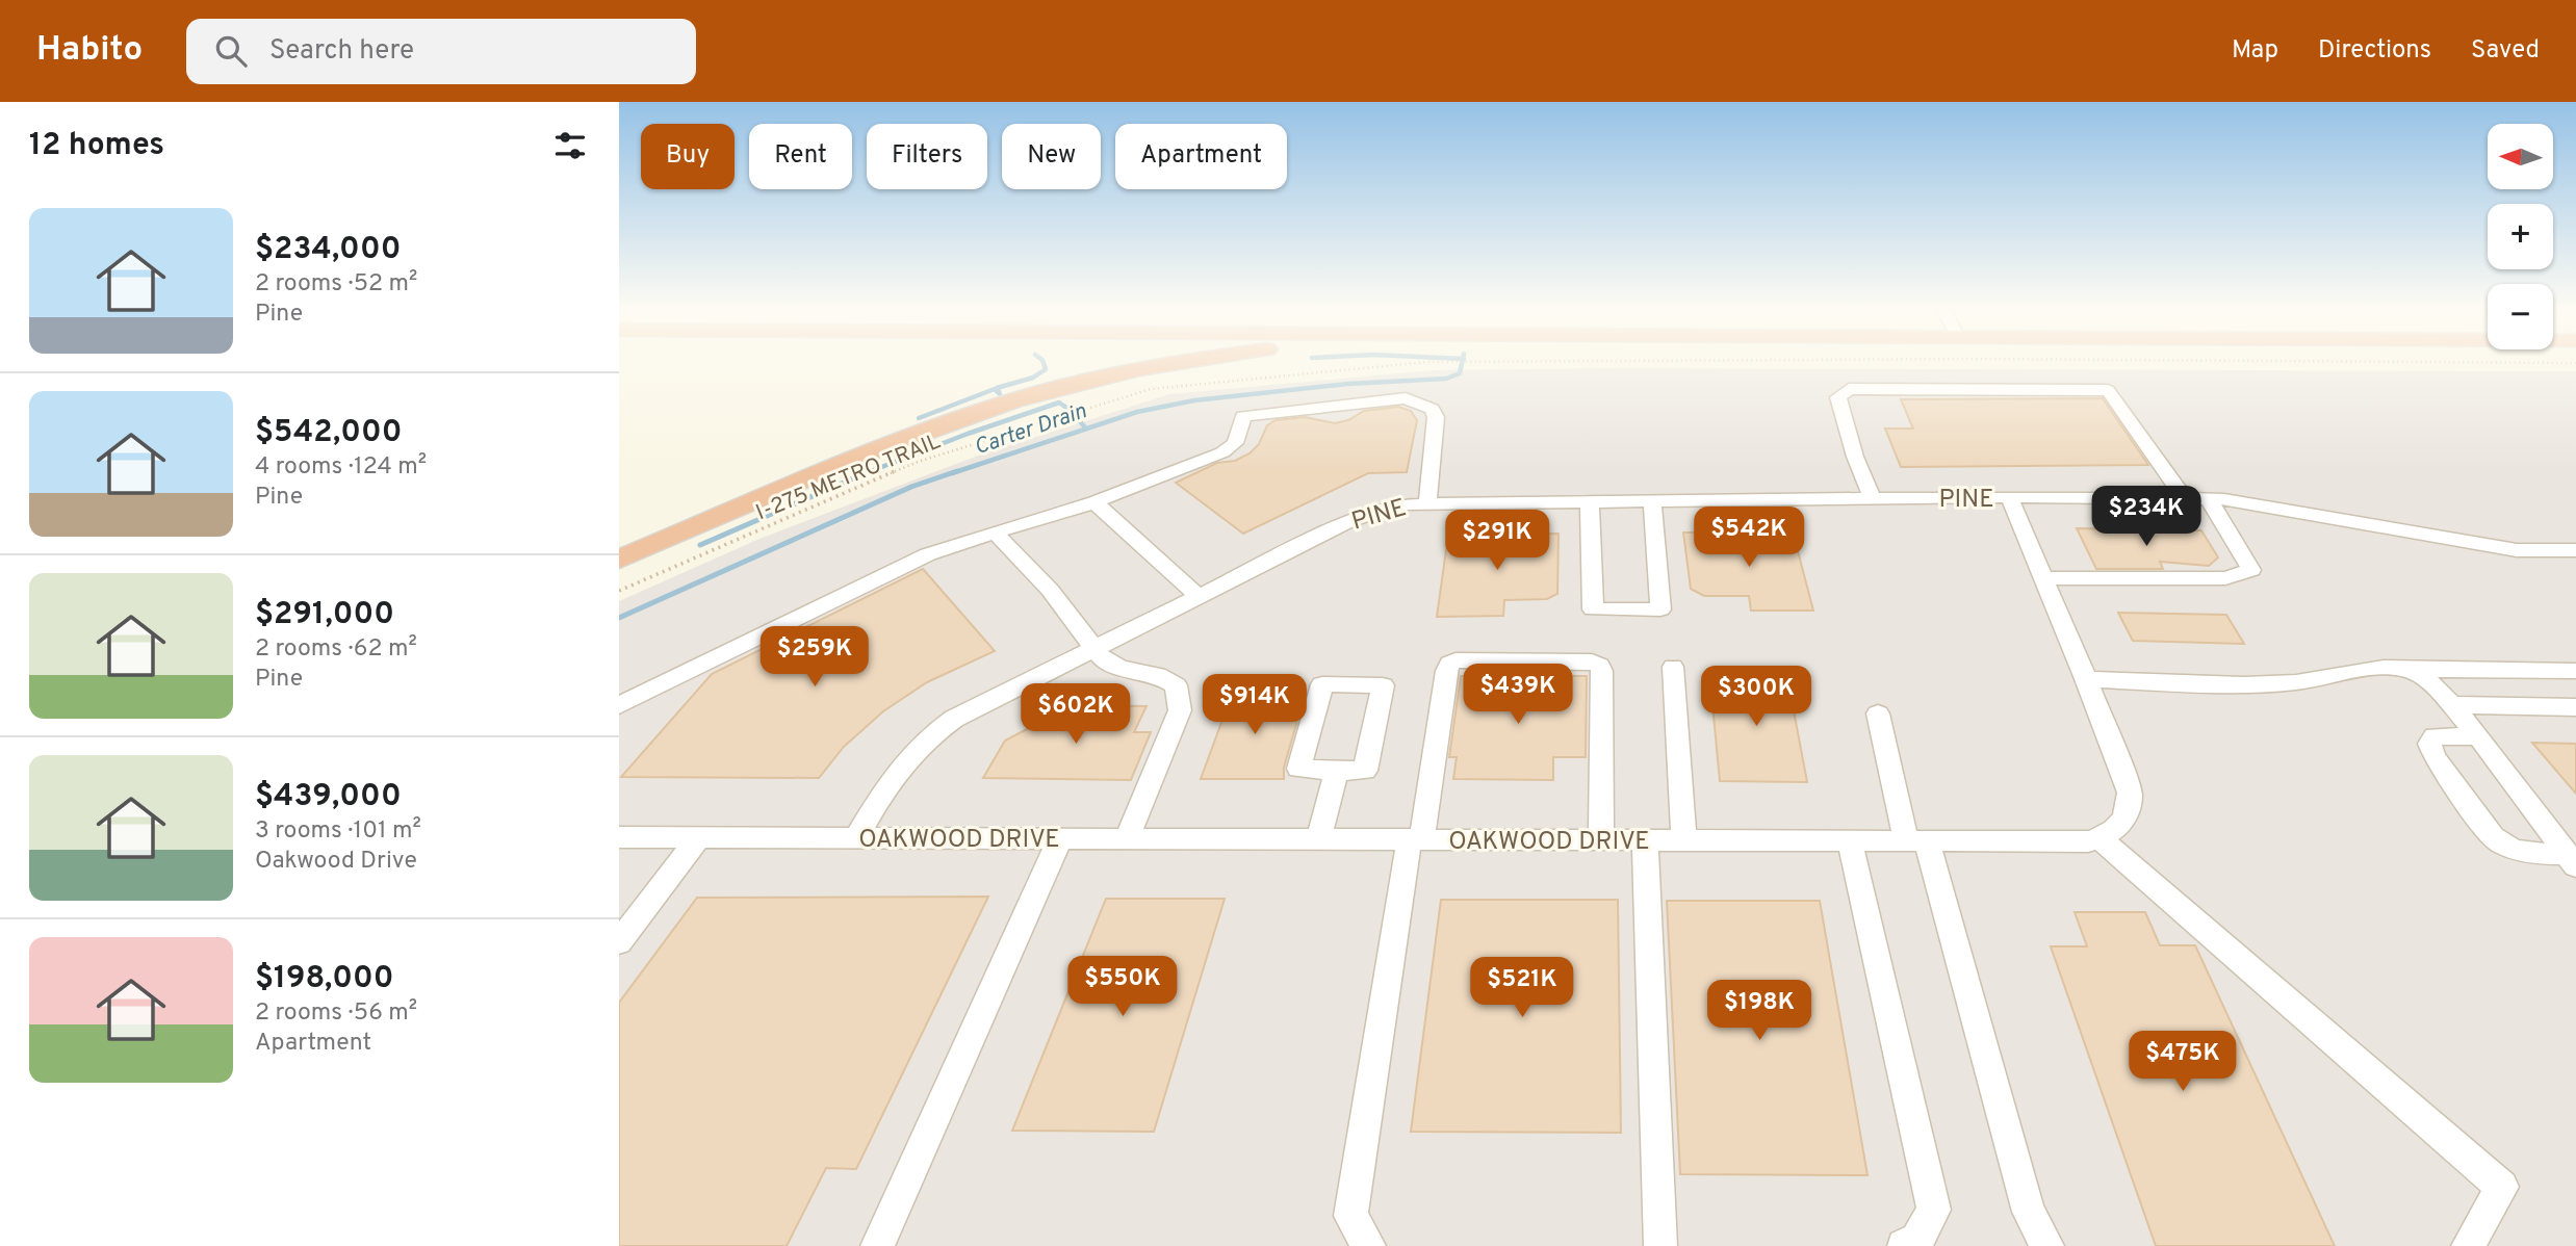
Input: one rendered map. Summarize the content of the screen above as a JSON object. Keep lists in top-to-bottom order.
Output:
{
  "streets": {
    "street": ["PINE", "OAKWOOD DRIVE"],
    "path": ["I-275 METRO TRAIL"]
  },
  "crossings": [
    ["PINE", "OAKWOOD DRIVE"]
  ],
  "water": ["Carter Drain"],
  "north": "left",
  "page": {
    "header": "Habito",
    "search": "Search here",
    "nav": ["Map", "Directions", "Saved"],
    "heading": "12 homes",
    "map_buttons": ["+", "−"],
    "chip": [
      "Buy",
      "Rent",
      "Filters",
      "New",
      "Apartment"
    ],
    "list": [
      {
        "name": "$234,000",
        "note": "2 rooms · 52 m² · Pine"
      },
      {
        "name": "$542,000",
        "note": "4 rooms · 124 m² · Pine"
      },
      {
        "name": "$291,000",
        "note": "2 rooms · 62 m² · Pine"
      },
      {
        "name": "$439,000",
        "note": "3 rooms · 101 m² · Oakwood Drive"
      },
      {
        "name": "$198,000",
        "note": "2 rooms · 56 m² · Apartment"
      }
    ],
    "price": [
      "$234K",
      "$542K",
      "$291K",
      "$259K",
      "$439K",
      "$300K",
      "$914K",
      "$602K",
      "$550K",
      "$521K",
      "$198K",
      "$475K"
    ]
  }
}
